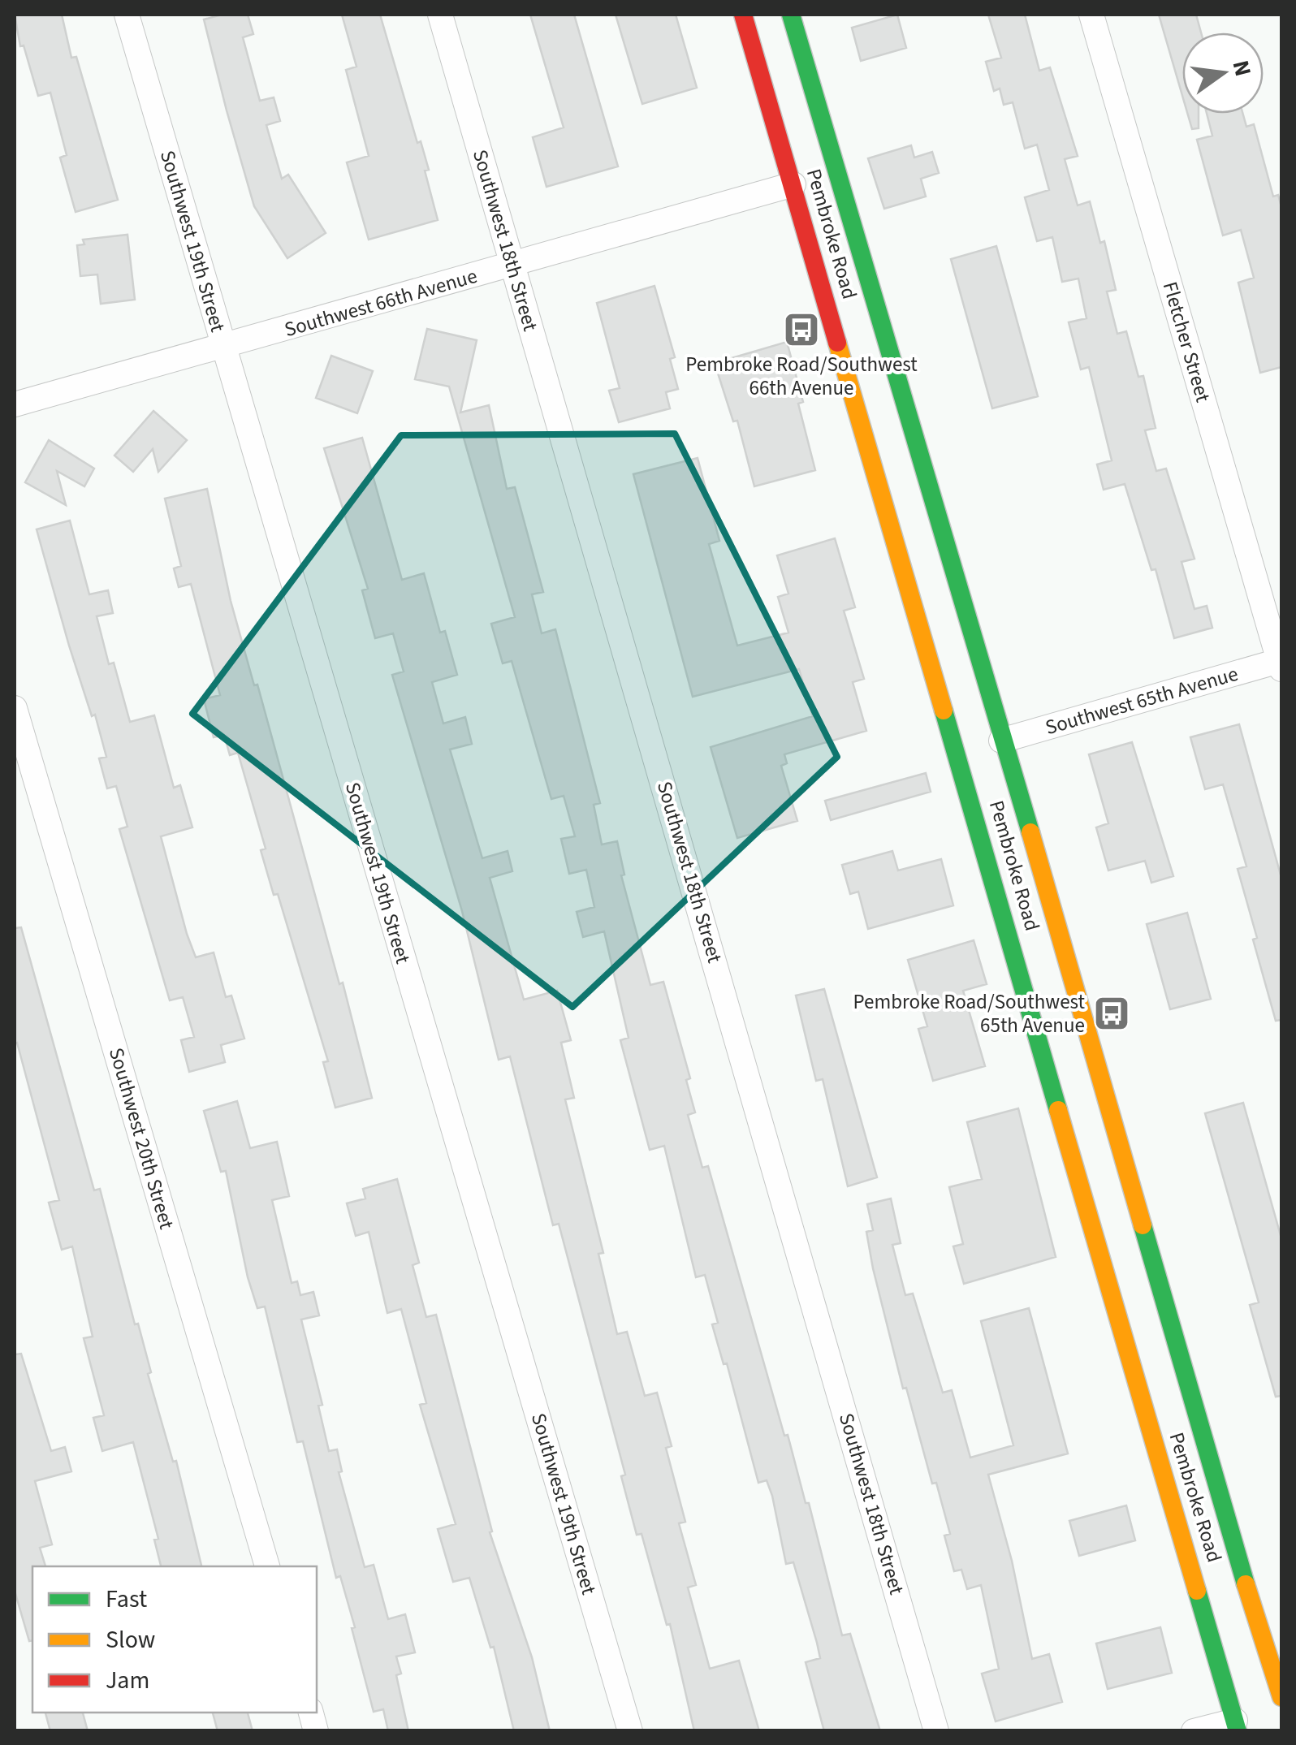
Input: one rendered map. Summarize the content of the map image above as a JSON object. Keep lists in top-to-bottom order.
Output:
{
  "streets": {
    "main road": ["Pembroke Road"],
    "street": [
      "Southwest 18th Street",
      "Southwest 19th Street",
      "Southwest 66th Avenue",
      "Fletcher Street",
      "Southwest 65th Avenue",
      "Southwest 20th Street"
    ]
  },
  "crossings": [
    ["Pembroke Road", "Southwest 66th Avenue"],
    ["Pembroke Road", "Southwest 65th Avenue"],
    ["Southwest 18th Street", "Southwest 66th Avenue"],
    ["Southwest 19th Street", "Southwest 66th Avenue"],
    ["Fletcher Street", "Southwest 65th Avenue"]
  ],
  "places": {
    "bus stop": ["Pembroke Road/Southwest 66th Avenue", "Pembroke Road/Southwest 65th Avenue"]
  },
  "legend": ["Fast", "Slow", "Jam"],
  "north": "right"
}
